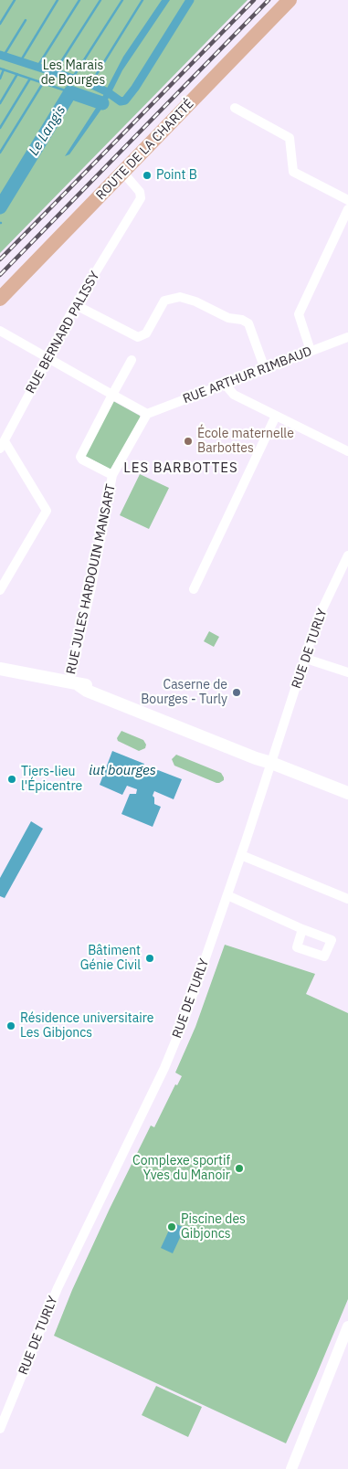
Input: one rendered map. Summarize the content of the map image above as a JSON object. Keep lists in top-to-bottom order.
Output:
{
  "streets": {
    "main road": ["ROUTE DE LA CHARITÉ"],
    "street": [
      "RUE BERNARD PALISSY",
      "RUE ARTHUR RIMBAUD",
      "RUE JULES HARDOUIN MANSART",
      "RUE DE TURLY"
    ]
  },
  "crossings": [
    ["ROUTE DE LA CHARITÉ", "RUE BERNARD PALISSY"],
    ["RUE ARTHUR RIMBAUD", "RUE JULES HARDOUIN MANSART"]
  ],
  "districts": ["LES BARBOTTES"],
  "water": ["Le Langis", "iut bourges"],
  "parks": ["Les Marais de Bourges"],
  "places": [
    "Point B",
    "École maternelle Barbottes",
    "Caserne de Bourges - Turly",
    "Tiers-lieu l'Épicentre",
    "Bâtiment Génie Civil",
    "Résidence universitaire Les Gibjoncs",
    "Complexe sportif Yves du Manoir",
    "Piscine des Gibjoncs"
  ]
}
